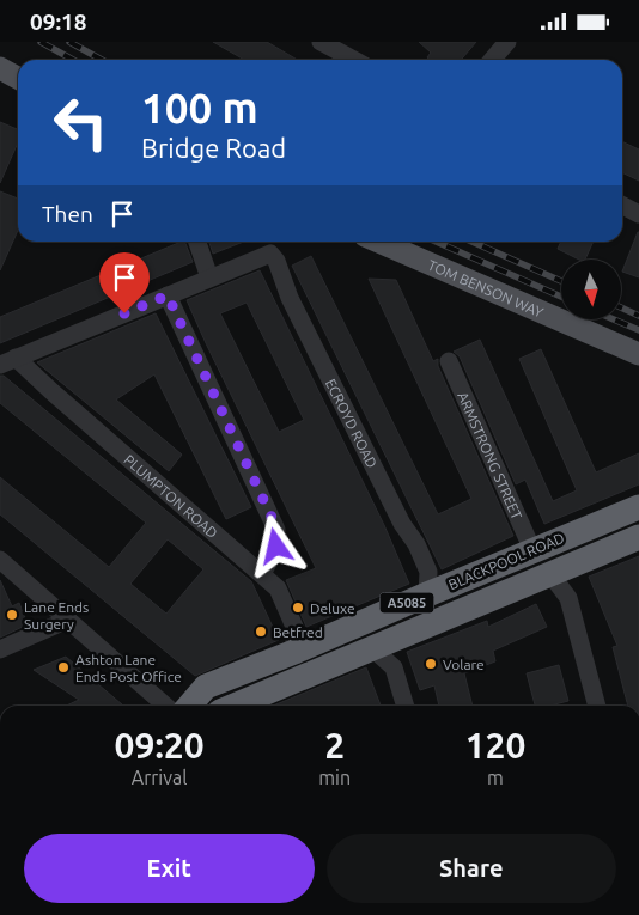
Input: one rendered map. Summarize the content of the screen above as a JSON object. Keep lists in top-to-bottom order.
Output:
{
  "streets": {
    "highway": ["BLACKPOOL ROAD", "A5085"],
    "main road": ["TOM BENSON WAY"],
    "street": ["ECROYD ROAD", "ARMSTRONG STREET", "PLUMPTON ROAD"]
  },
  "crossings": [
    ["ECROYD ROAD", "BLACKPOOL ROAD"],
    ["ARMSTRONG STREET", "BLACKPOOL ROAD"],
    ["PLUMPTON ROAD", "BLACKPOOL ROAD"]
  ],
  "places": [
    "Deluxe",
    "Lane Ends Surgery",
    "Betfred",
    "Volare",
    "Ashton Lane Ends Post Office"
  ],
  "north": "bottom",
  "page": {
    "status": "09:18",
    "turn": ["100 m", "Bridge Road"],
    "then": "Then",
    "eta": [
      "09:20",
      "Arrival",
      "2",
      "min",
      "120",
      "m"
    ],
    "buttons": ["Exit", "Share"]
  }
}
